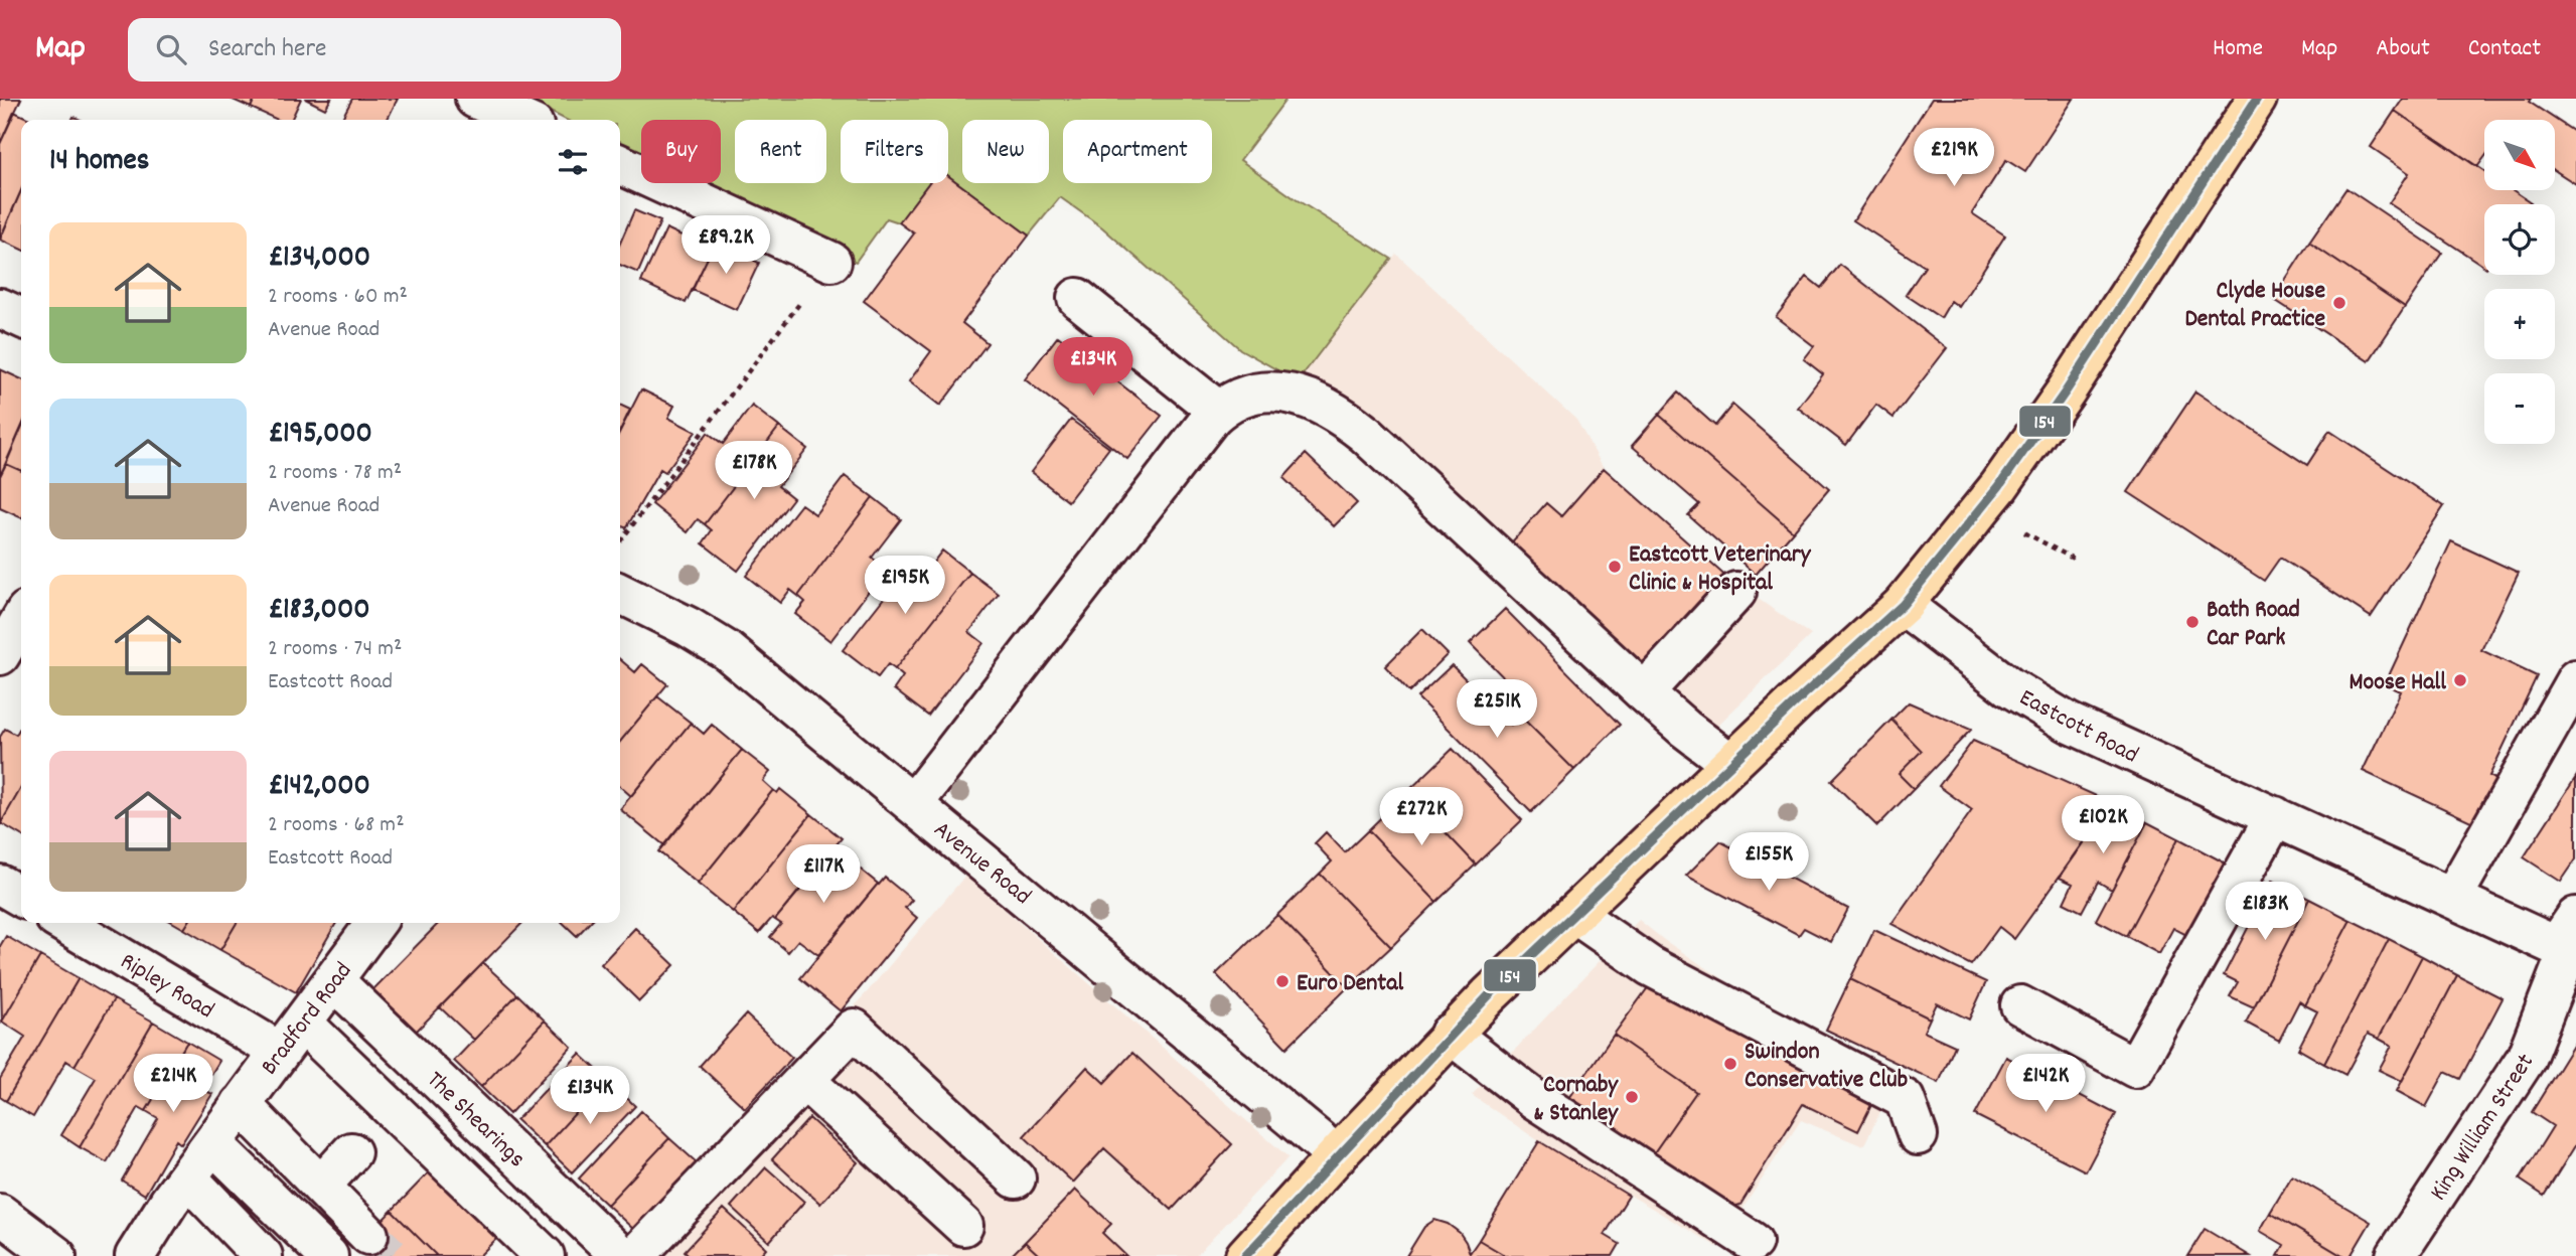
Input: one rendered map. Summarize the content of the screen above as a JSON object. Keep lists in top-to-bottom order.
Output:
{
  "streets": {
    "street": [
      "Eastcott Road",
      "Avenue Road",
      "Ripley Road",
      "Bradford Road",
      "The Shearings",
      "King William Street"
    ]
  },
  "crossings": [
    ["Eastcott Road", "King William Street"],
    ["Ripley Road", "Bradford Road"],
    ["Bradford Road", "The Shearings"]
  ],
  "places": [
    "Clyde House Dental Practice",
    "Eastcott Veterinary Clinic & Hospital",
    "Bath Road Car Park",
    "Moose Hall",
    "Euro Dental",
    "Swindon Conservative Club",
    "Cornaby & Stanley"
  ],
  "lines": ["transit line 154"],
  "north": "bottom right",
  "page": {
    "header": "Map",
    "search": "Search here",
    "nav": [
      "Home",
      "Map",
      "About",
      "Contact"
    ],
    "map_buttons": ["+", "−"],
    "chip": [
      "Buy",
      "Rent",
      "Filters",
      "New",
      "Apartment"
    ],
    "heading": "14 homes",
    "price": [
      "£219K",
      "£89.2K",
      "£134K",
      "£178K",
      "£195K",
      "£251K",
      "£272K",
      "£102K",
      "£155K",
      "£117K",
      "£183K",
      "£214K",
      "£142K",
      "£134K"
    ],
    "list": [
      {
        "name": "£134,000",
        "note": "2 rooms · 60 m² · Avenue Road"
      },
      {
        "name": "£195,000",
        "note": "2 rooms · 78 m² · Avenue Road"
      },
      {
        "name": "£183,000",
        "note": "2 rooms · 74 m² · Eastcott Road"
      },
      {
        "name": "£142,000",
        "note": "2 rooms · 68 m² · Eastcott Road"
      }
    ]
  }
}
